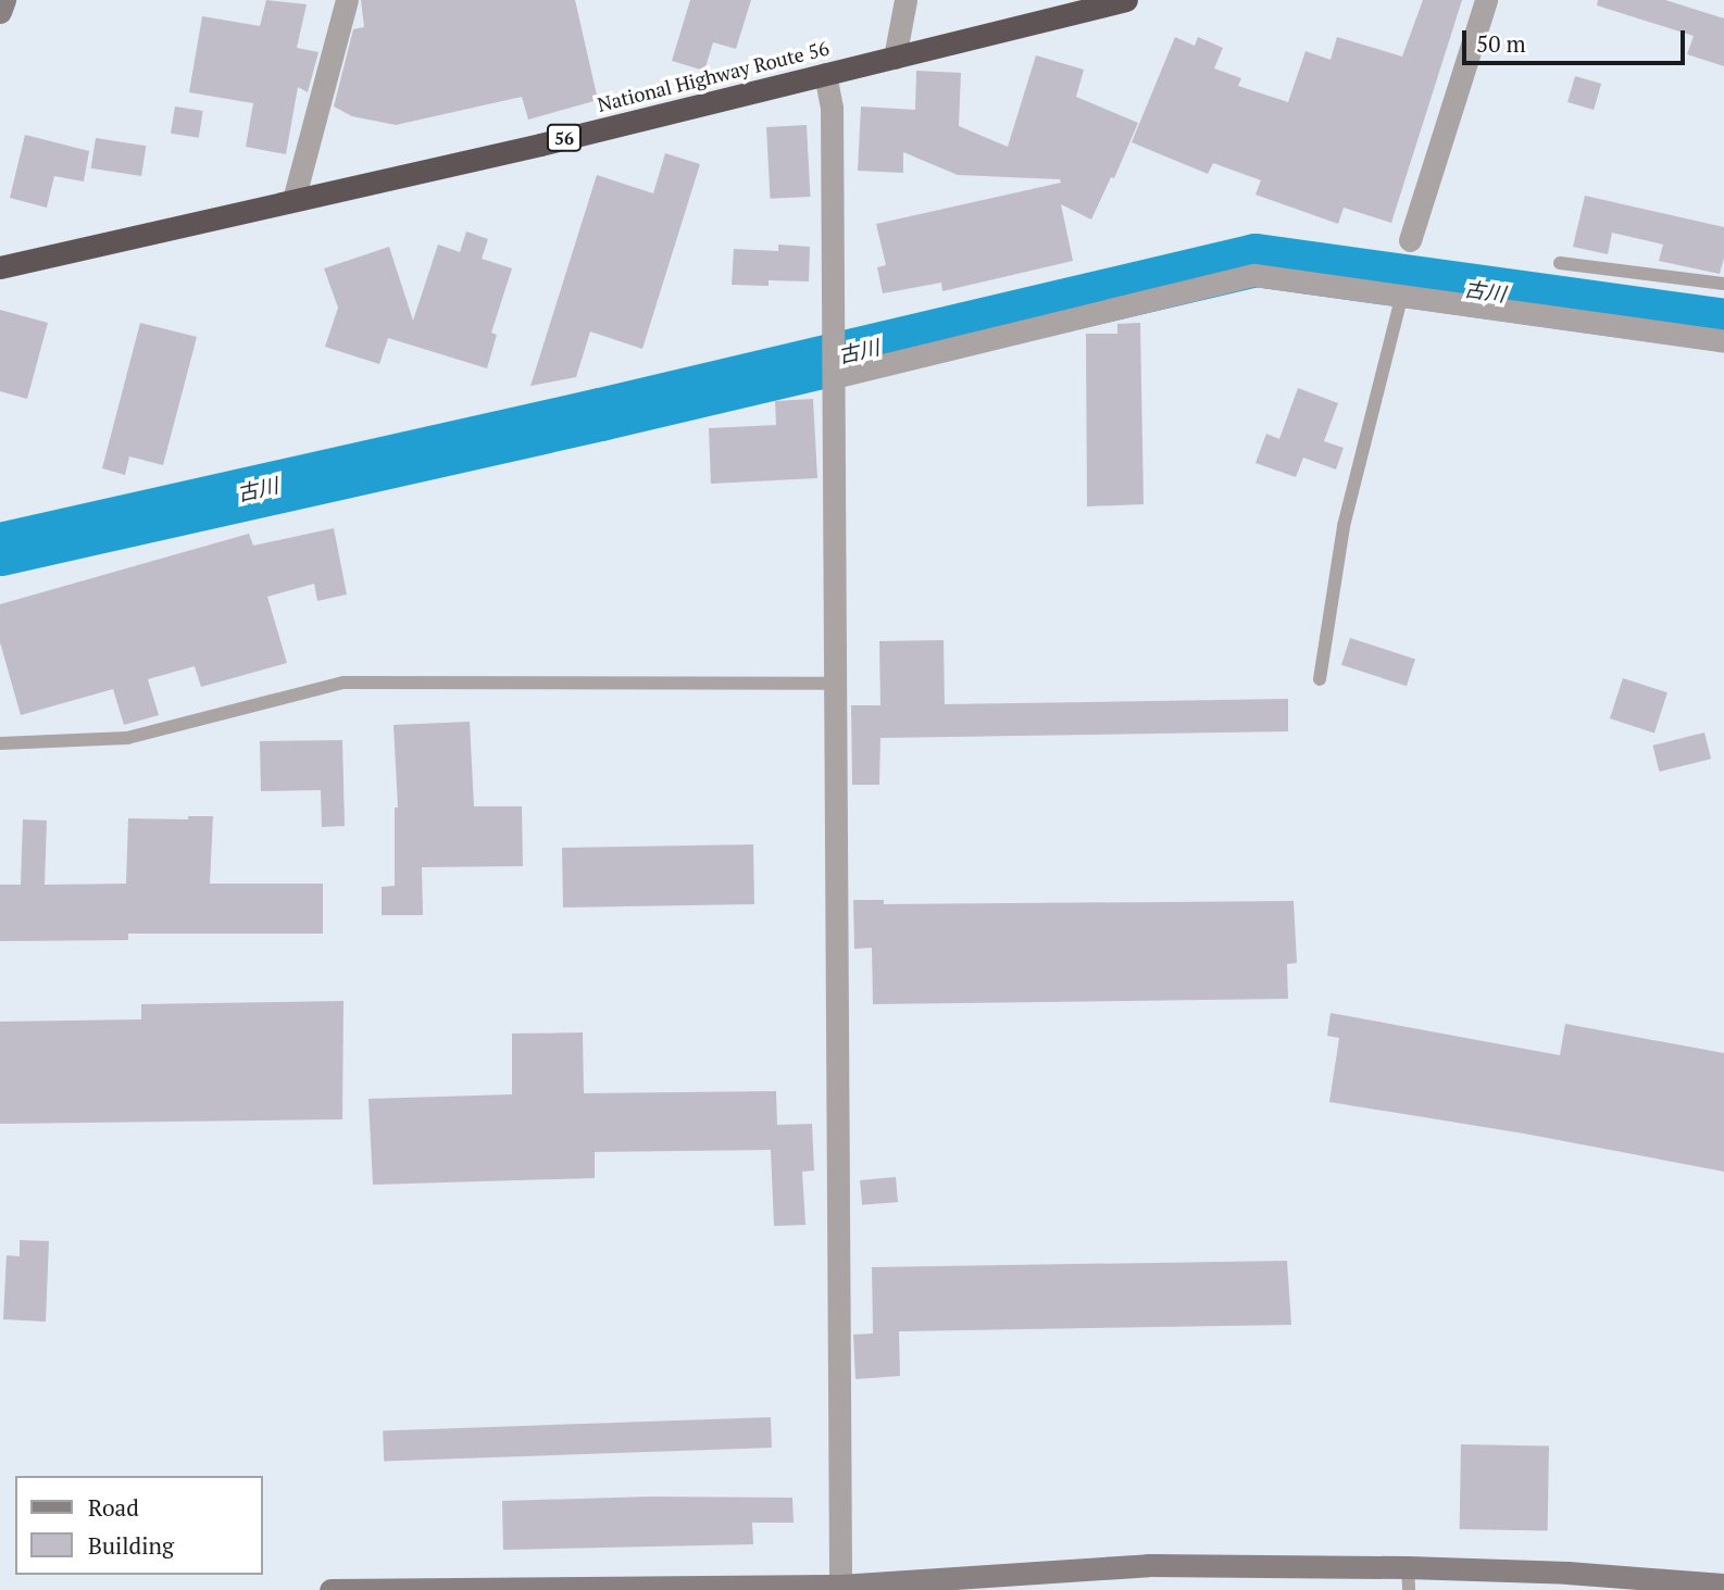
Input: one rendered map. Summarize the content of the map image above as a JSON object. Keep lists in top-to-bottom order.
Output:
{
  "streets": {
    "highway": ["National Highway Route 56", "56"]
  },
  "water": ["古川"],
  "legend": ["Road", "Building"],
  "scale_bar": "50 m"
}
